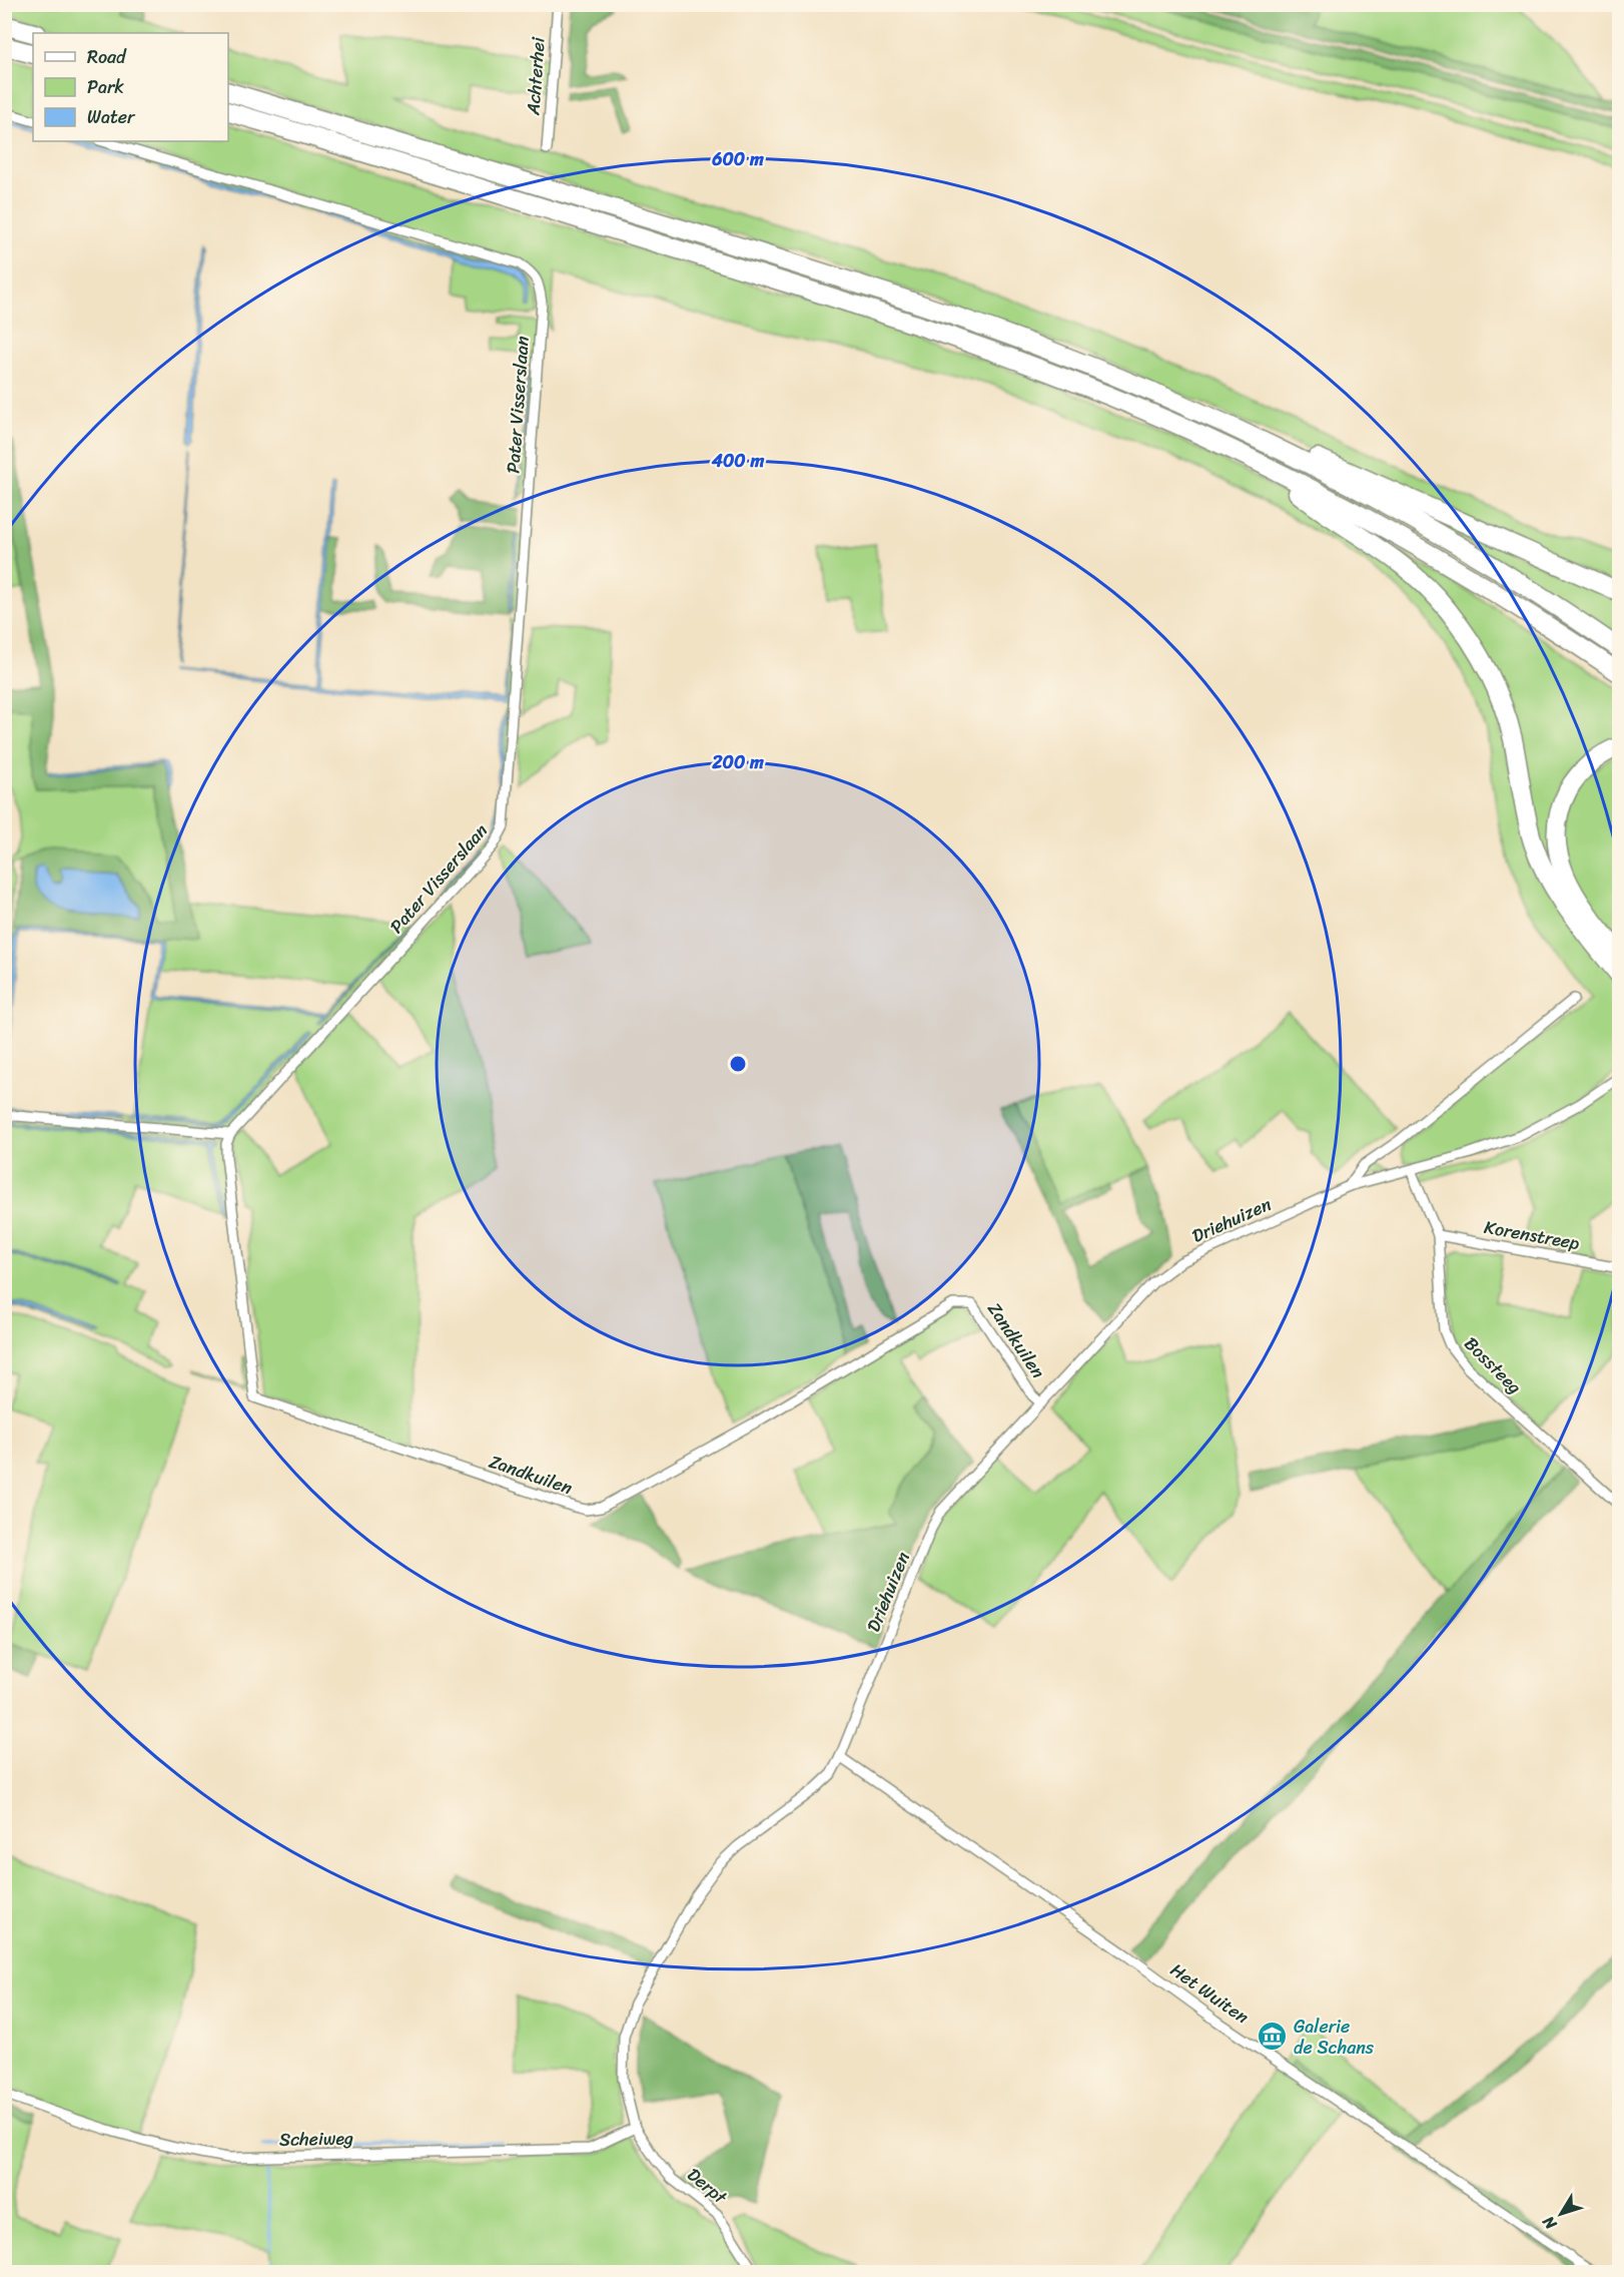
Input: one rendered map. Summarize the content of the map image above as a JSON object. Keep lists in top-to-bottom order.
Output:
{
  "streets": {
    "street": [
      "Achterhei",
      "Pater Visserslaan",
      "Driehuizen",
      "Korenstreep",
      "Zandkuilen",
      "Bossteeg",
      "Het Wuiten",
      "Scheiweg",
      "Derpt"
    ]
  },
  "crossings": [
    ["Pater Visserslaan", "Zandkuilen"],
    ["Driehuizen", "Zandkuilen"],
    ["Driehuizen", "Bossteeg"],
    ["Driehuizen", "Het Wuiten"],
    ["Driehuizen", "Scheiweg"],
    ["Driehuizen", "Derpt"],
    ["Korenstreep", "Bossteeg"],
    ["Scheiweg", "Derpt"]
  ],
  "places": {
    "museum": ["Galerie de Schans"]
  },
  "legend": ["Road", "Park", "Water"],
  "north": "bottom left",
  "rings": ["600 m", "400 m", "200 m"]
}
